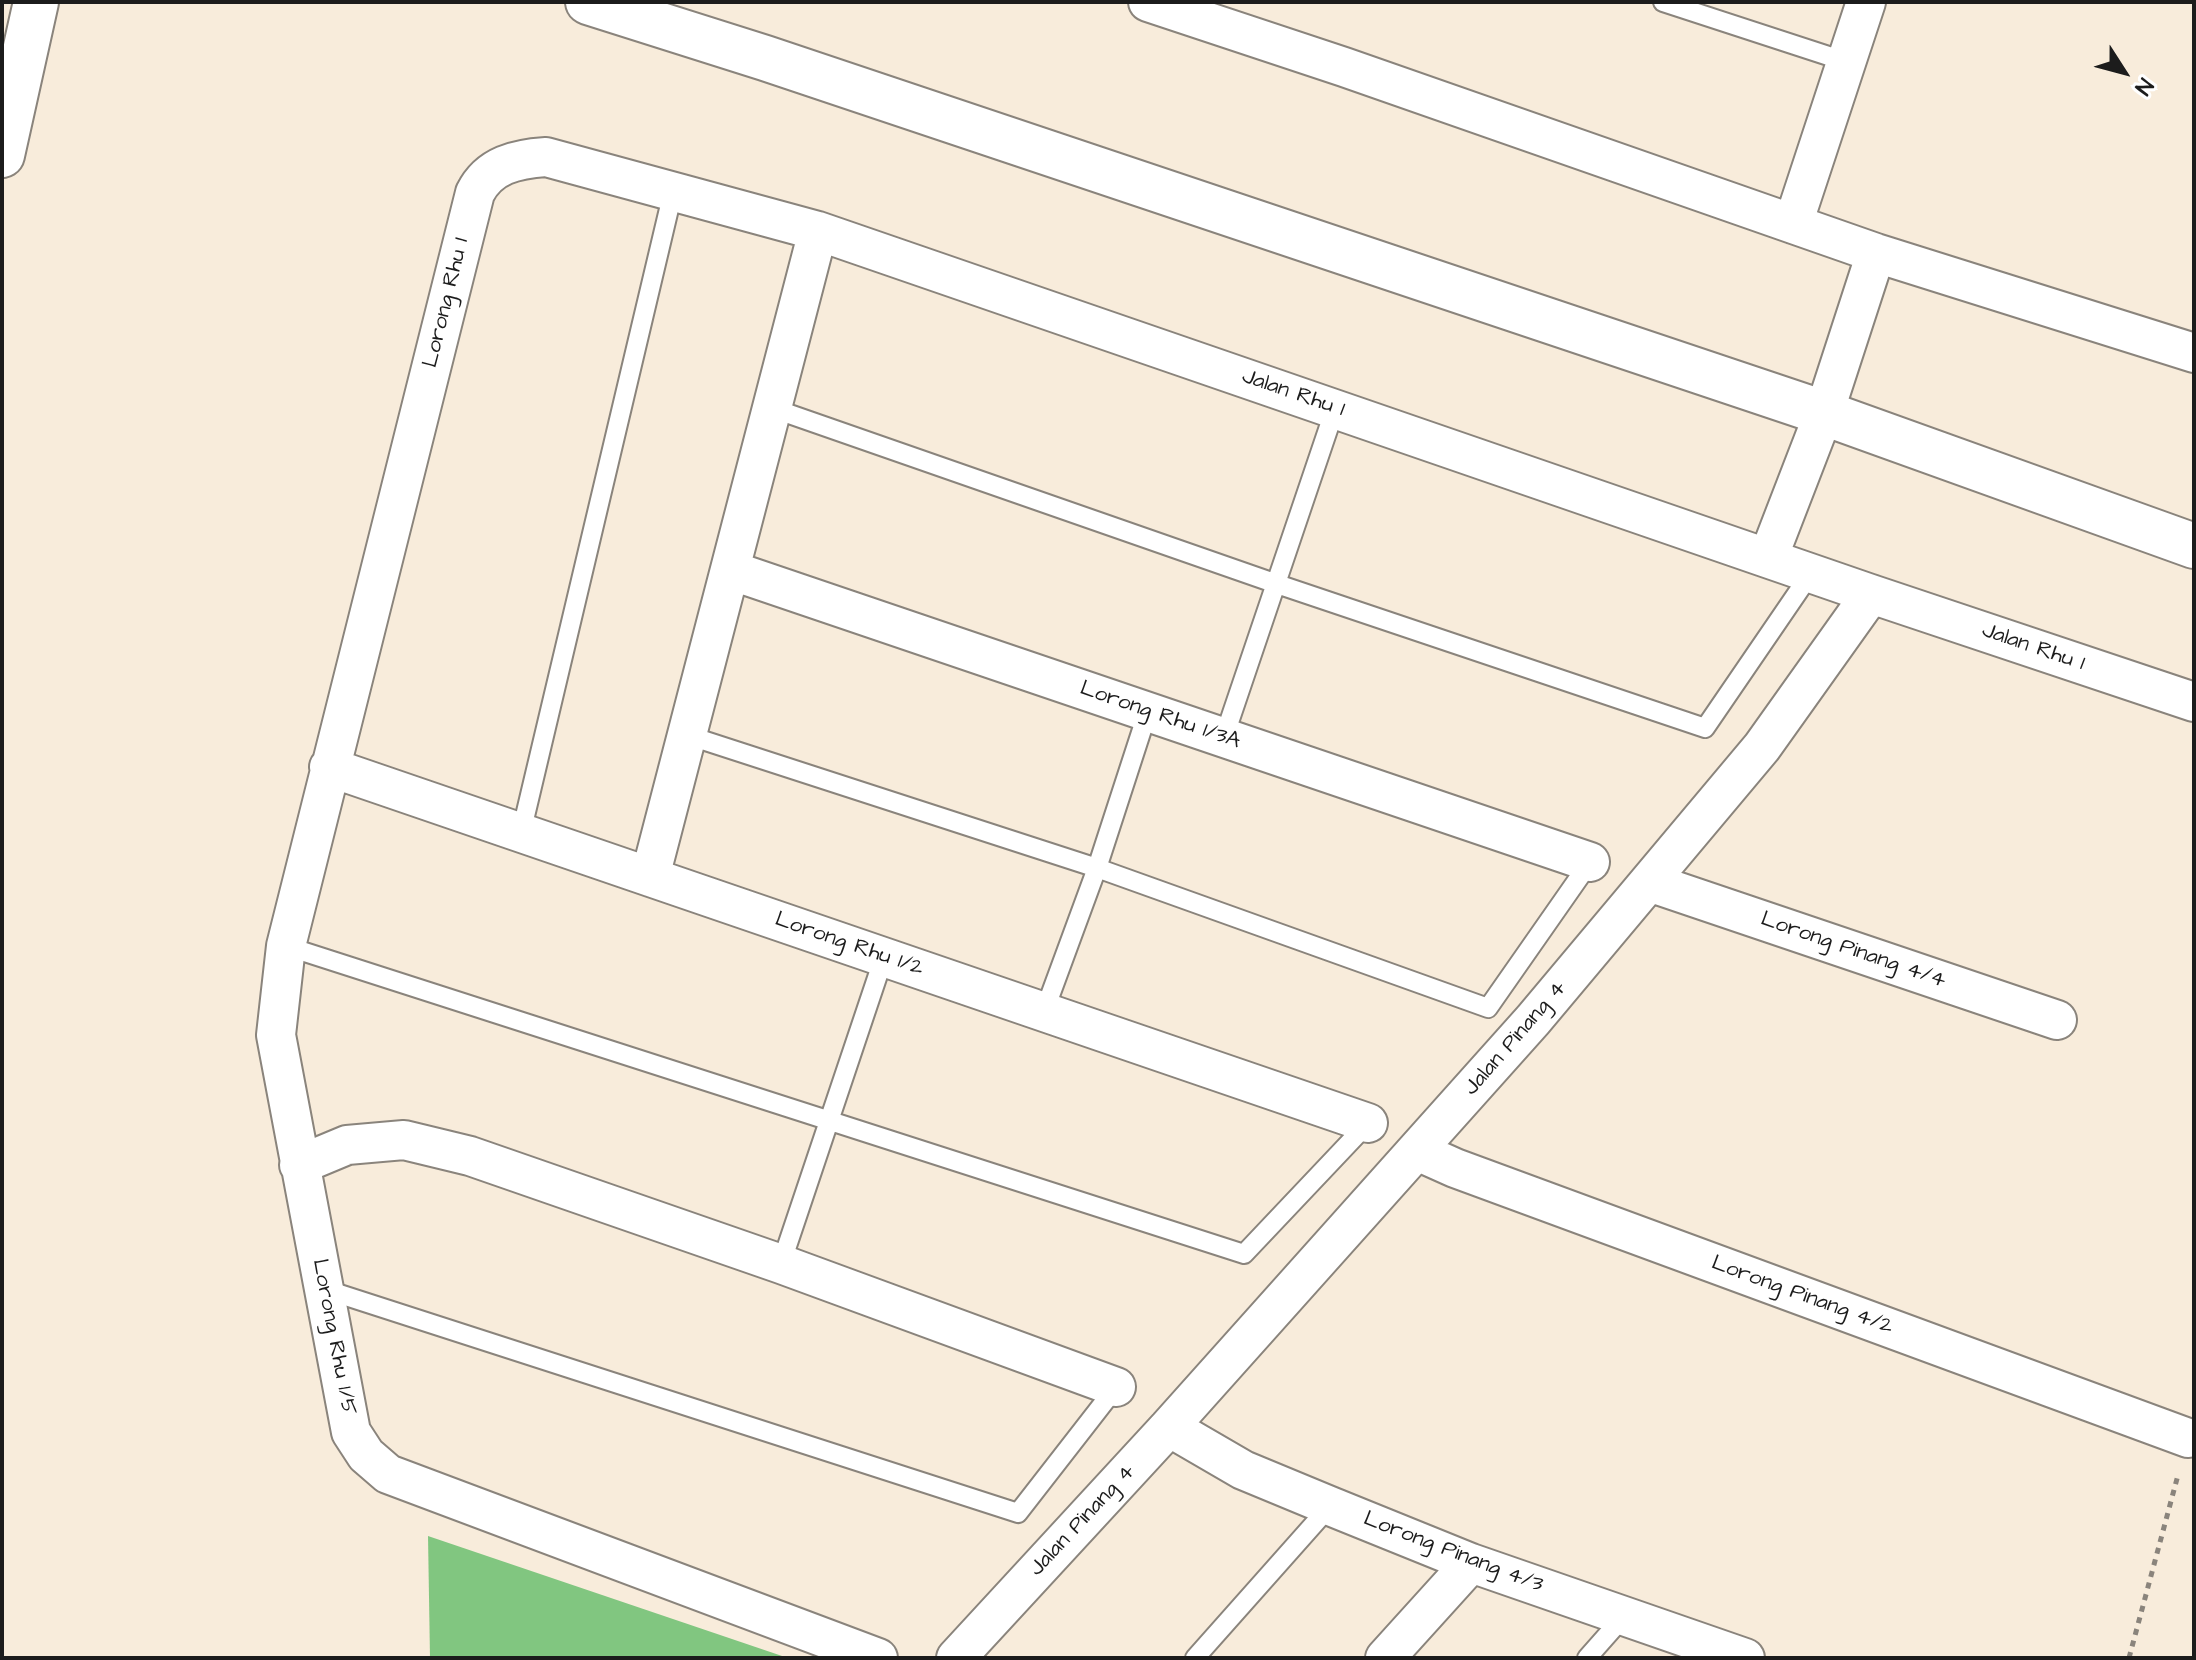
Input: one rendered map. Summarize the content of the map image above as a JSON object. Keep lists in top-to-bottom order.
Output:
{
  "streets": {
    "street": [
      "Lorong Rhu 1",
      "Jalan Rhu 1",
      "Lorong Rhu 1/3A",
      "Lorong Rhu 1/2",
      "Lorong Pinang 4/4",
      "Jalan Pinang 4",
      "Lorong Pinang 4/2",
      "Lorong Rhu 1/5",
      "Lorong Pinang 4/3"
    ]
  },
  "crossings": [
    ["Lorong Rhu 1", "Jalan Rhu 1"],
    ["Lorong Rhu 1", "Lorong Rhu 1/2"],
    ["Lorong Rhu 1", "Lorong Rhu 1/5"],
    ["Jalan Rhu 1", "Jalan Pinang 4"],
    ["Lorong Rhu 1/2", "Lorong Rhu 1/5"],
    ["Lorong Pinang 4/4", "Jalan Pinang 4"],
    ["Jalan Pinang 4", "Lorong Pinang 4/2"],
    ["Jalan Pinang 4", "Lorong Pinang 4/3"]
  ],
  "north": "bottom right"
}
